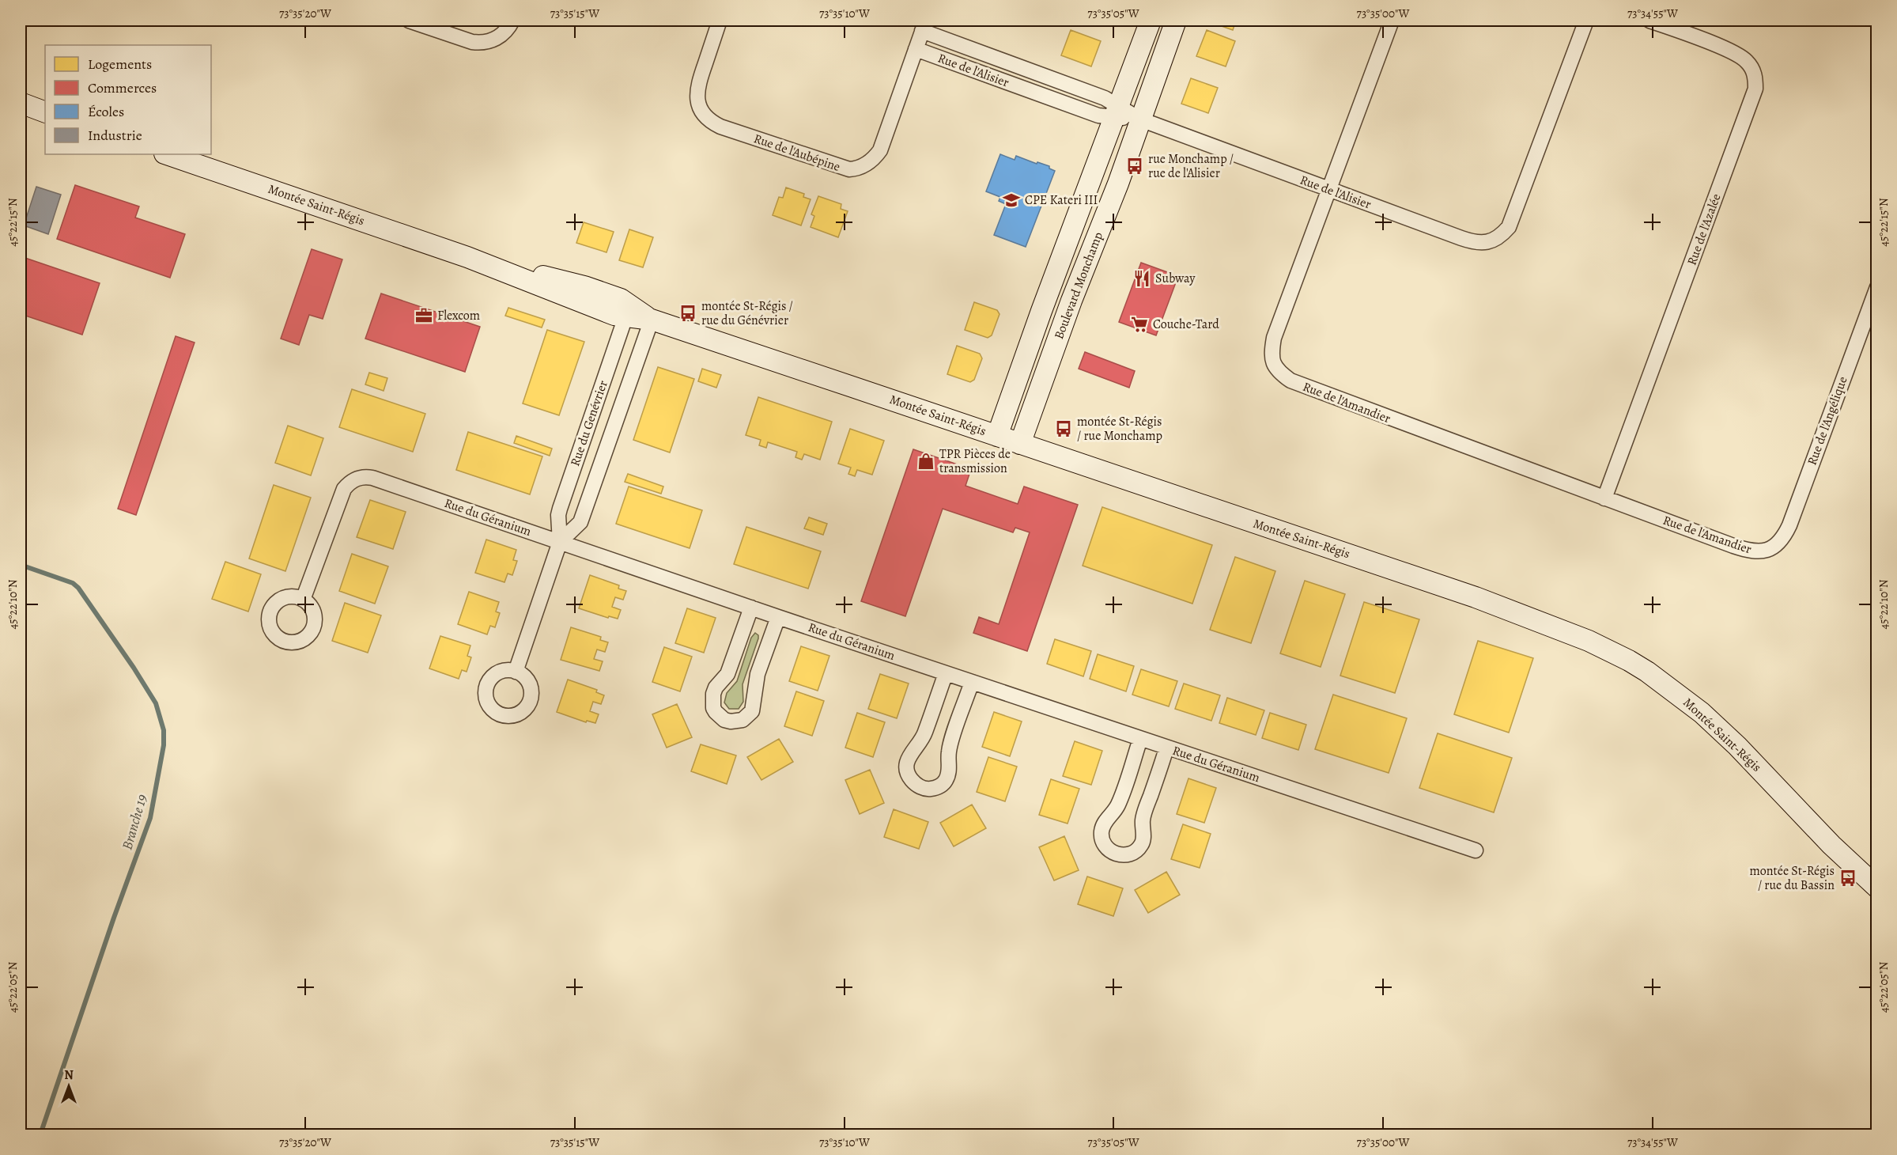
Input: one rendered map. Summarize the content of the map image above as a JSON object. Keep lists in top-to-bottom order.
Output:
{
  "streets": {
    "street": [
      "Rue de l'Alisier",
      "Rue de l'Aubépine",
      "Montée Saint-Régis",
      "Rue de l'Azalée",
      "Boulevard Monchamp",
      "Rue de l'Amandier",
      "Rue de l'Angélique",
      "Rue du Genévrier",
      "Rue du Géranium"
    ]
  },
  "crossings": [
    ["Rue de l'Alisier", "Rue de l'Aubépine"],
    ["Rue de l'Alisier", "Boulevard Monchamp"],
    ["Rue de l'Alisier", "Rue de l'Amandier"],
    ["Montée Saint-Régis", "Boulevard Monchamp"],
    ["Montée Saint-Régis", "Rue du Genévrier"],
    ["Rue de l'Azalée", "Rue de l'Amandier"],
    ["Rue de l'Amandier", "Rue de l'Angélique"],
    ["Rue du Genévrier", "Rue du Géranium"]
  ],
  "water": ["Branche 19"],
  "places": {
    "bus stop": [
      "rue Monchamp / rue de l'Alisier",
      "montée St-Régis / rue du Génévrier",
      "montée St-Régis / rue Monchamp",
      "montée St-Régis / rue du Bassin"
    ],
    "school or university": ["CPE Kateri III"],
    "restaurant": ["Subway"],
    "office": ["Flexcom"],
    "supermarket": ["Couche-Tard"],
    "shop": ["TPR Pièces de transmission"]
  },
  "legend": [
    "Logements",
    "Commerces",
    "Écoles",
    "Industrie"
  ],
  "north": "top",
  "coordinates": [
    "73°35'20\"W",
    "73°35'15\"W",
    "73°35'10\"W",
    "73°35'05\"W",
    "73°35'00\"W",
    "73°34'55\"W",
    "45°22'15\"N",
    "45°22'10\"N",
    "45°22'05\"N"
  ]
}
